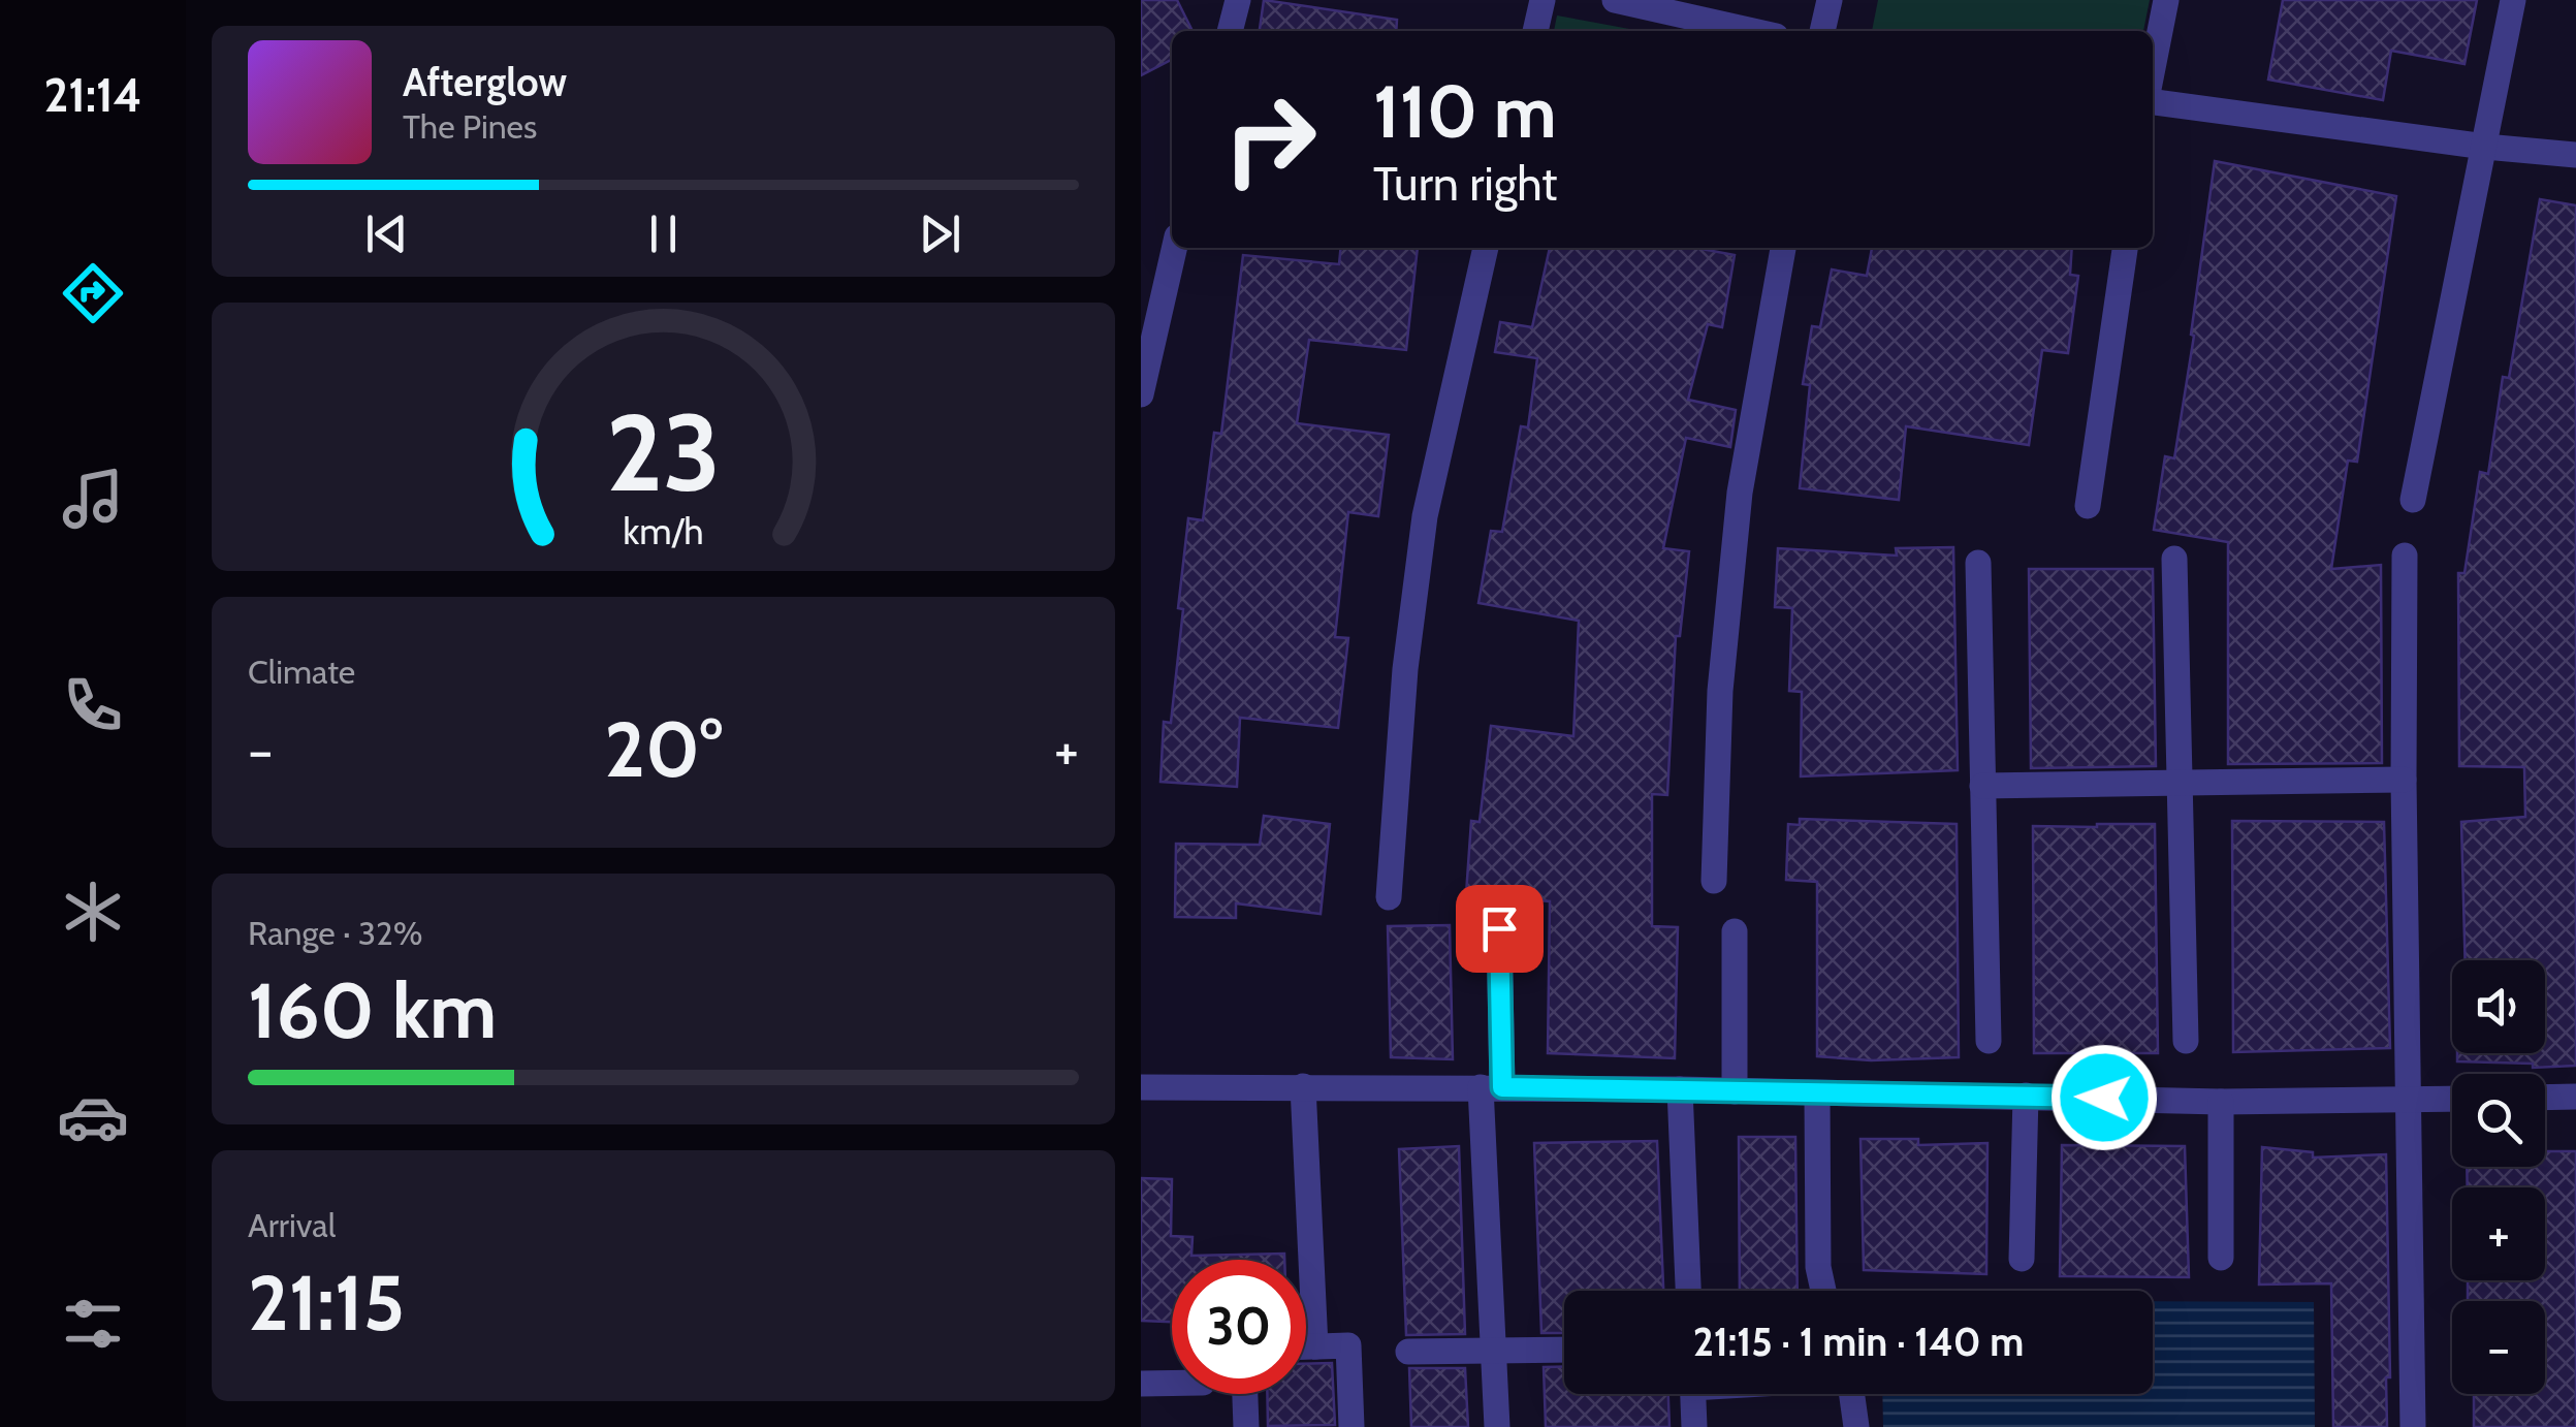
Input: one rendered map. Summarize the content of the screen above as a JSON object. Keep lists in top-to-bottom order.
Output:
{
  "page": {
    "tabs": "21:14",
    "turn": ["110 m", "Turn right"],
    "song": ["Afterglow", "The Pines"],
    "tile": [
      "Climate",
      ["Range · 32%", "160 km"],
      ["Arrival", "21:15"]
    ],
    "heat": ["−", "20°", "+"],
    "map_buttons": ["+", "−"],
    "limit": "30",
    "trip": "21:15 · 1 min · 140 m",
    "gauge": ["23", "km/h"]
  }
}
